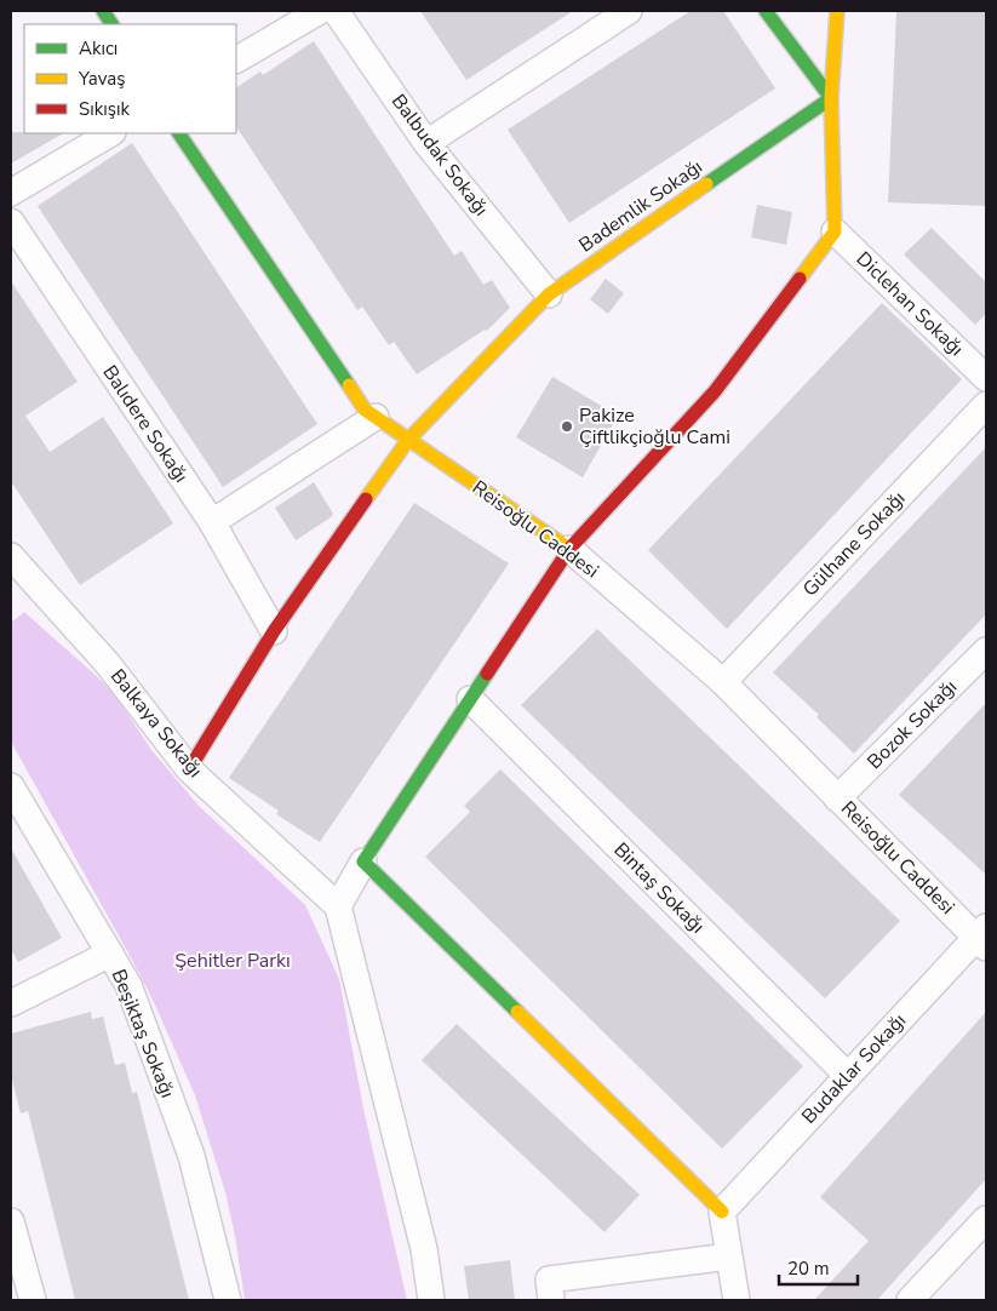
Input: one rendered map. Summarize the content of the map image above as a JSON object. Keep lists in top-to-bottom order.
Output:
{
  "streets": {
    "street": [
      "Balbudak Sokağı",
      "Bademlik Sokağı",
      "Diclehan Sokağı",
      "Balıdere Sokağı",
      "Reisoğlu Caddesi",
      "Gülhane Sokağı",
      "Balkaya Sokağı",
      "Bozok Sokağı",
      "Bintaş Sokağı",
      "Beşiktaş Sokağı",
      "Budaklar Sokağı"
    ]
  },
  "crossings": [
    ["Balbudak Sokağı", "Bademlik Sokağı"],
    ["Bademlik Sokağı", "Balıdere Sokağı"],
    ["Bademlik Sokağı", "Reisoğlu Caddesi"],
    ["Bademlik Sokağı", "Balkaya Sokağı"],
    ["Reisoğlu Caddesi", "Gülhane Sokağı"],
    ["Reisoğlu Caddesi", "Bozok Sokağı"],
    ["Reisoğlu Caddesi", "Budaklar Sokağı"],
    ["Bintaş Sokağı", "Budaklar Sokağı"]
  ],
  "parks": ["Şehitler Parkı"],
  "places": ["Pakize Çiftlikçioğlu Cami"],
  "legend": ["Akıcı", "Yavaş", "Sıkışık"],
  "scale_bar": "20 m"
}
